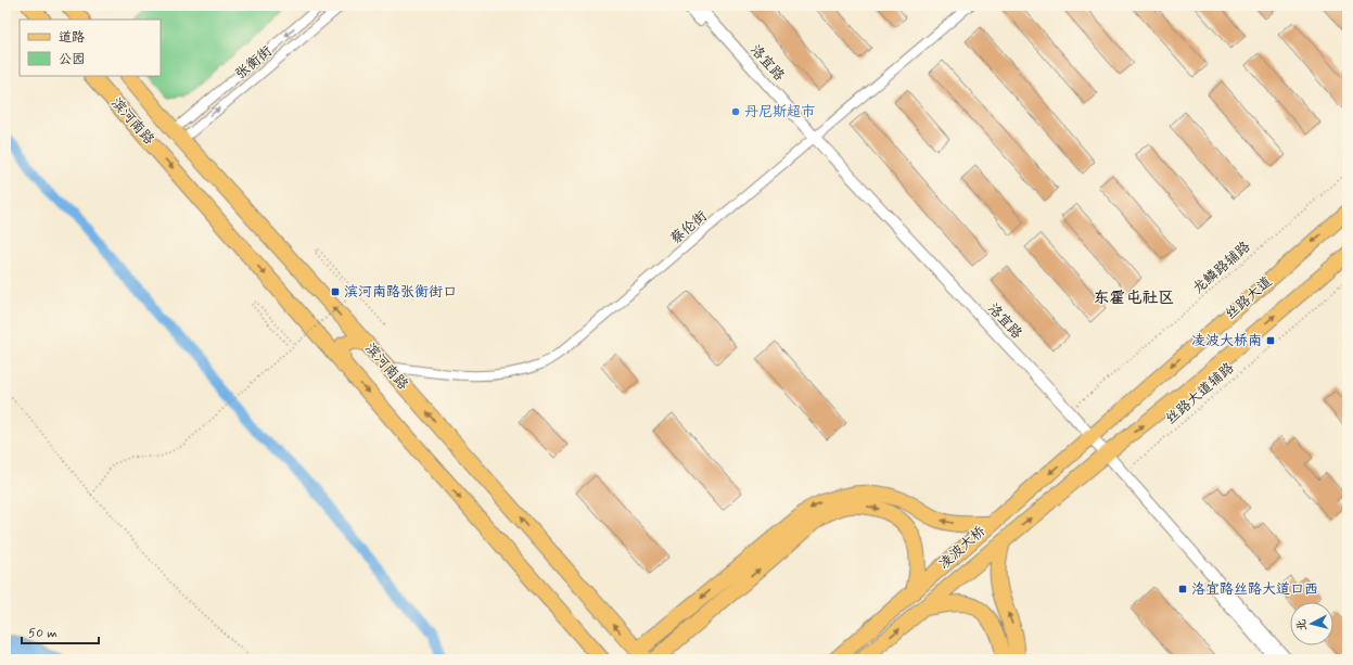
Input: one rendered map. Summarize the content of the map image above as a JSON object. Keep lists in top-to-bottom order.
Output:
{
  "streets": {
    "highway": ["滨河南路", "凌波大桥"],
    "main road": ["丝路大道"],
    "street": ["张衡街", "洛宜路", "蔡伦街"],
    "path": ["龙鳞路辅路", "丝路大道辅路"]
  },
  "crossings": [
    ["张衡街", "滨河南路"],
    ["洛宜路", "蔡伦街"],
    ["洛宜路", "龙鳞路辅路"],
    ["洛宜路", "丝路大道"],
    ["洛宜路", "凌波大桥"],
    ["滨河南路", "蔡伦街"],
    ["丝路大道", "凌波大桥"]
  ],
  "districts": ["东霍屯社区"],
  "places": {
    "other": ["丹尼斯超市"],
    "transit": ["滨河南路张衡街口", "凌波大桥南", "洛宜路丝路大道口西"]
  },
  "legend": ["道路", "公园"],
  "scale_bar": "50 m",
  "north": "left"
}
